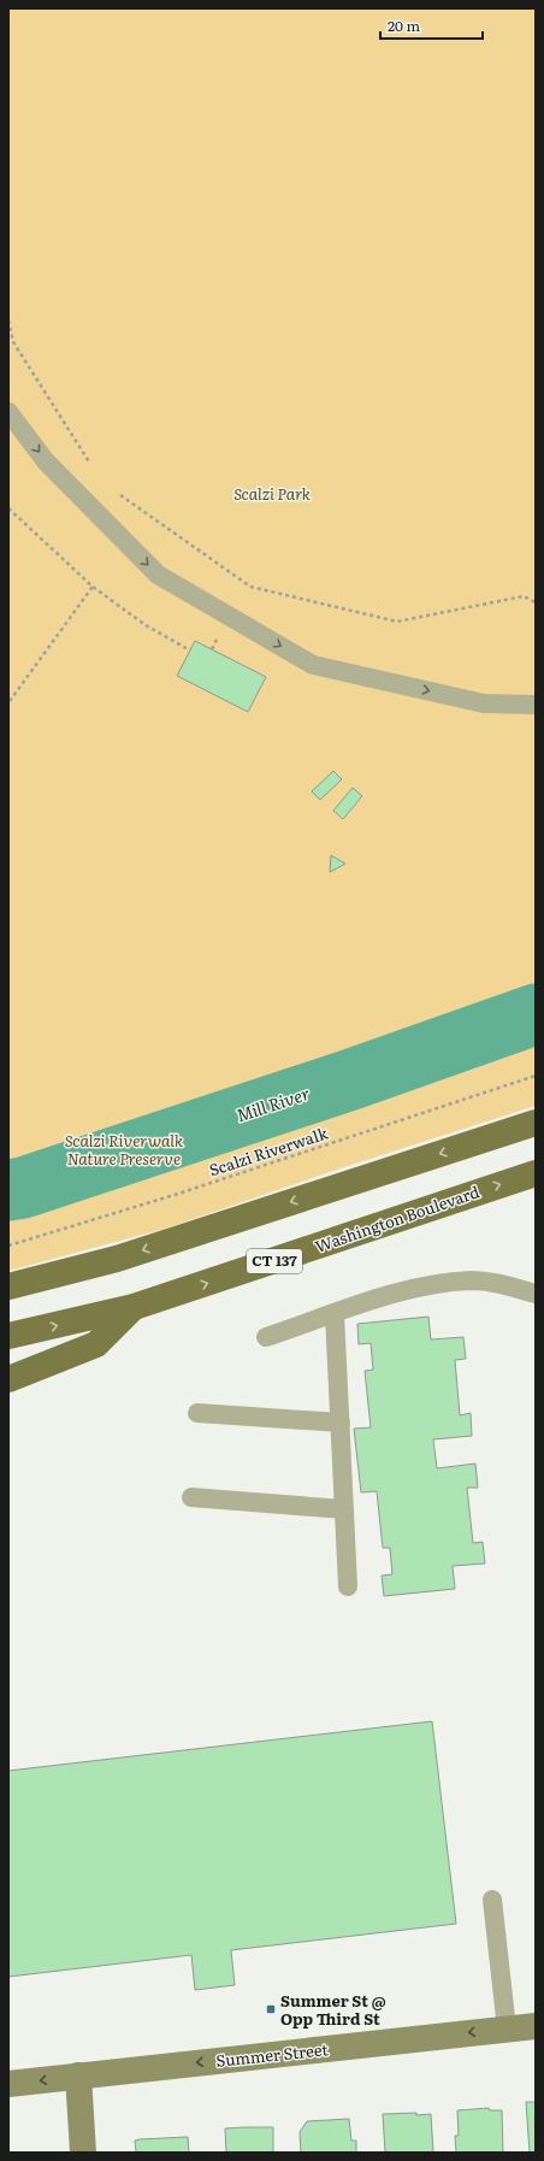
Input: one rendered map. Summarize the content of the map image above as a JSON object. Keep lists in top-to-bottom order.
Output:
{
  "streets": {
    "main road": ["Washington Boulevard", "CT 137", "Summer Street"],
    "path": ["Scalzi Riverwalk"]
  },
  "one_way": ["Summer Street"],
  "water": ["Mill River"],
  "parks": ["Scalzi Park", "Scalzi Riverwalk Nature Preserve"],
  "places": {
    "transit": ["Summer St @ Opp Third St"]
  },
  "scale_bar": "20 m"
}
